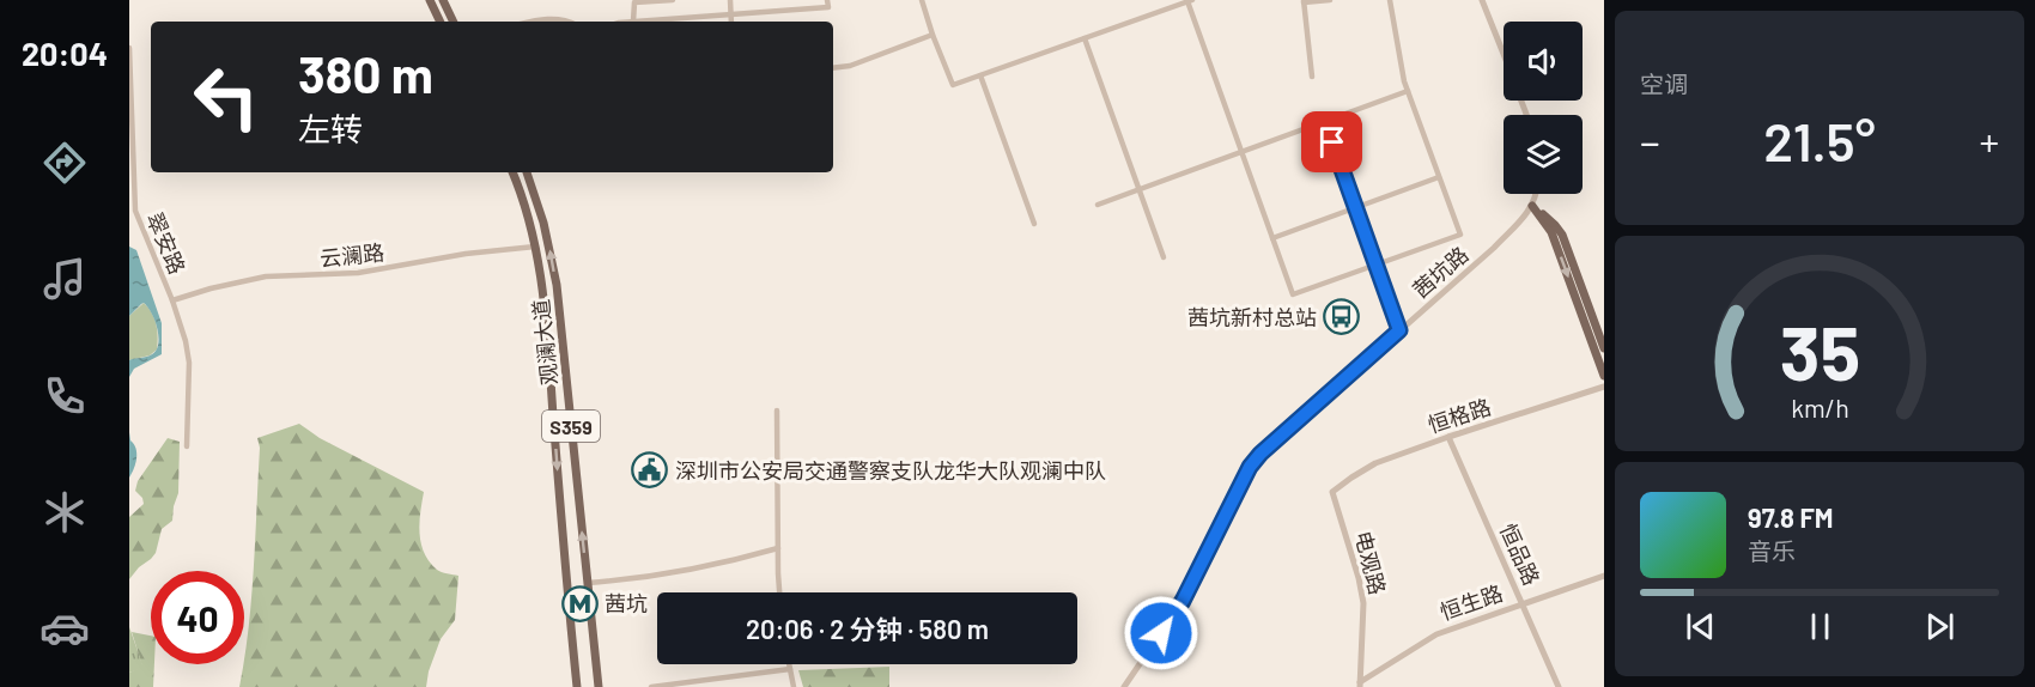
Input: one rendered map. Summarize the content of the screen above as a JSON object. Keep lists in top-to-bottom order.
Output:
{
  "streets": {
    "main road": ["观澜大道", "S359"],
    "street": [
      "翠安路",
      "云澜路",
      "茜坑路",
      "恒格路",
      "恒品路",
      "电观路",
      "恒生路"
    ]
  },
  "crossings": [
    ["翠安路", "云澜路"],
    ["云澜路", "观澜大道"],
    ["恒格路", "恒品路"],
    ["恒格路", "电观路"],
    ["恒品路", "恒生路"],
    ["电观路", "恒生路"]
  ],
  "places": {
    "bus stop": ["茜坑新村总站"],
    "public building": ["深圳市公安局交通警察支队龙华大队观澜中队"],
    "metro station": ["茜坑"]
  },
  "page": {
    "tabs": "20:04",
    "tile": "空调",
    "turn": ["380 m", "左转"],
    "heat": ["−", "21.5°", "+"],
    "song": ["97.8 FM", "音乐"],
    "limit": "40",
    "trip": "20:06 · 2 分钟 · 580 m",
    "gauge": ["35", "km/h"]
  }
}
